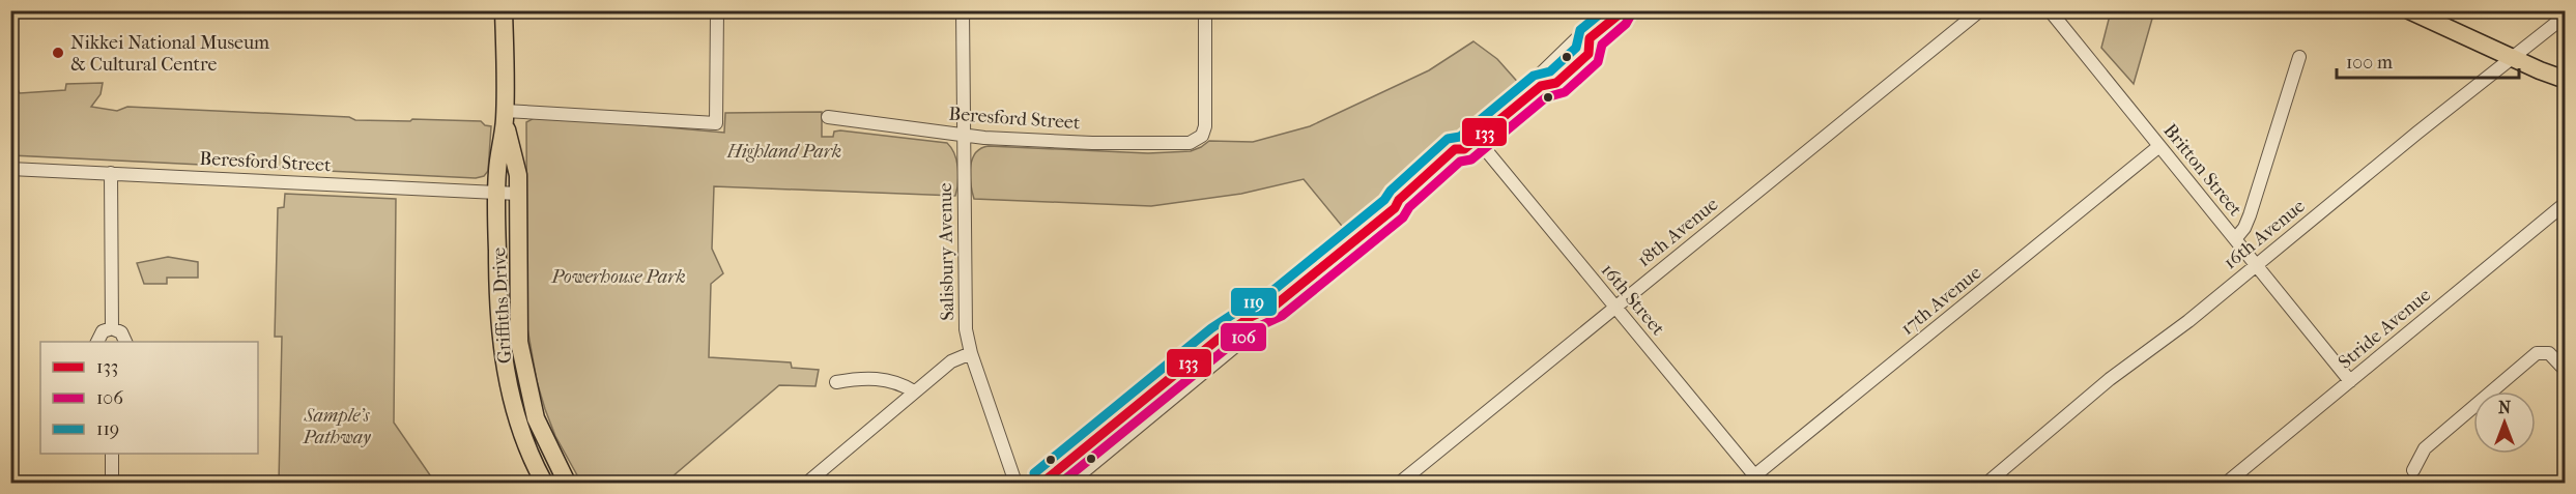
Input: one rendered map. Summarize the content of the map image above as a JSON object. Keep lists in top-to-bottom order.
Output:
{
  "streets": {
    "main road": ["Griffiths Drive"],
    "street": [
      "Beresford Street",
      "Britton Street",
      "18th Avenue",
      "16th Avenue",
      "Salisbury Avenue",
      "16th Street",
      "17th Avenue",
      "Stride Avenue"
    ]
  },
  "crossings": [
    ["Beresford Street", "Salisbury Avenue"],
    ["Beresford Street", "Griffiths Drive"],
    ["Britton Street", "16th Avenue"],
    ["Britton Street", "17th Avenue"],
    ["Britton Street", "Stride Avenue"],
    ["18th Avenue", "16th Street"],
    ["16th Street", "17th Avenue"]
  ],
  "parks": ["Highland Park", "Powerhouse Park", "Sample's Pathway"],
  "places": ["Nikkei National Museum & Cultural Centre"],
  "lines": ["transit line 133", "transit line 119", "transit line 106"],
  "legend": ["133", "106", "119"],
  "scale_bar": "100 m",
  "north": "top"
}
